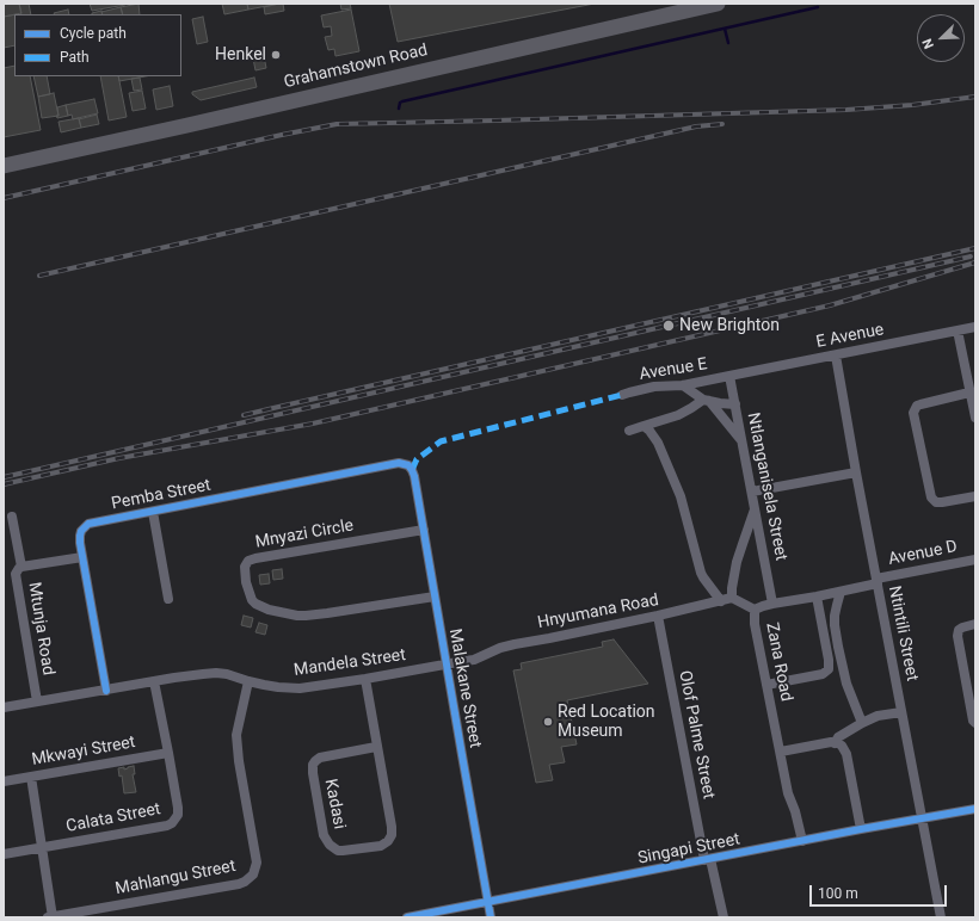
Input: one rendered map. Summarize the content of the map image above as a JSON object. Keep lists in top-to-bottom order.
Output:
{
  "streets": {
    "main road": ["Grahamstown Road"],
    "street": [
      "E Avenue",
      "Avenue E",
      "Ntlanganisela Street",
      "Pemba Street",
      "Mnyazi Circle",
      "Avenue D",
      "Hnyumana Road",
      "Mtunja Road",
      "Ntintili Street",
      "Zana Road",
      "Mandela Street",
      "Malakane Street",
      "Olof Palme Street",
      "Mkwayi Street",
      "Kadasi",
      "Calata Street",
      "Singapi Street",
      "Mahlangu Street"
    ]
  },
  "crossings": [
    ["E Avenue", "Avenue E"],
    ["E Avenue", "Ntlanganisela Street"],
    ["E Avenue", "Ntintili Street"],
    ["Avenue E", "Ntlanganisela Street"],
    ["Ntlanganisela Street", "Zana Road"],
    ["Pemba Street", "Mtunja Road"],
    ["Pemba Street", "Mandela Street"],
    ["Pemba Street", "Malakane Street"],
    ["Mnyazi Circle", "Malakane Street"],
    ["Avenue D", "Ntintili Street"],
    ["Avenue D", "Zana Road"],
    ["Hnyumana Road", "Mandela Street"],
    ["Hnyumana Road", "Malakane Street"],
    ["Hnyumana Road", "Olof Palme Street"],
    ["Mtunja Road", "Mandela Street"],
    ["Ntintili Street", "Zana Road"],
    ["Ntintili Street", "Singapi Street"],
    ["Zana Road", "Singapi Street"],
    ["Mandela Street", "Malakane Street"],
    ["Mandela Street", "Kadasi"],
    ["Mandela Street", "Calata Street"],
    ["Mandela Street", "Mahlangu Street"],
    ["Malakane Street", "Singapi Street"],
    ["Olof Palme Street", "Singapi Street"],
    ["Mkwayi Street", "Calata Street"]
  ],
  "places": ["Henkel", "New Brighton", "Red Location Museum"],
  "legend": ["Cycle path", "Path"],
  "scale_bar": "100 m",
  "north": "bottom left"
}
